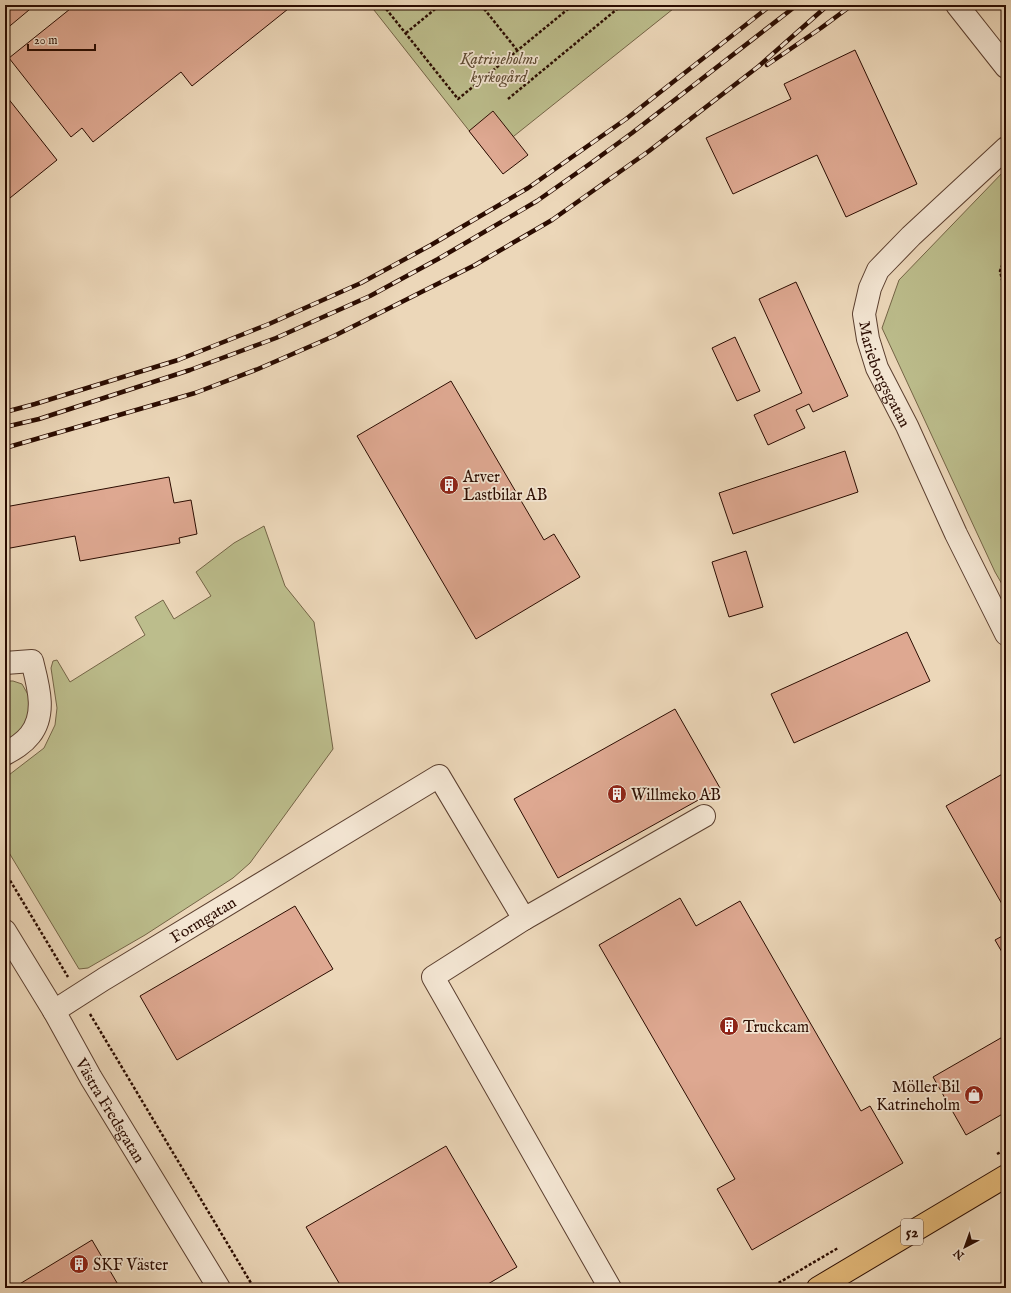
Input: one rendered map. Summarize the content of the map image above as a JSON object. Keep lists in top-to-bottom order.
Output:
{
  "streets": {
    "main road": ["52"],
    "street": ["Marieborgsgatan", "Formgatan", "Västra Fredsgatan"]
  },
  "crossings": [
    ["Formgatan", "Västra Fredsgatan"]
  ],
  "parks": ["Katrineholms kyrkogård"],
  "places": {
    "building": [
      "Arver Lastbilar AB",
      "Willmeko AB",
      "Truckcam",
      "SKF Väster"
    ],
    "shop": ["Möller Bil Katrineholm"]
  },
  "scale_bar": "20 m",
  "north": "bottom left"
}
